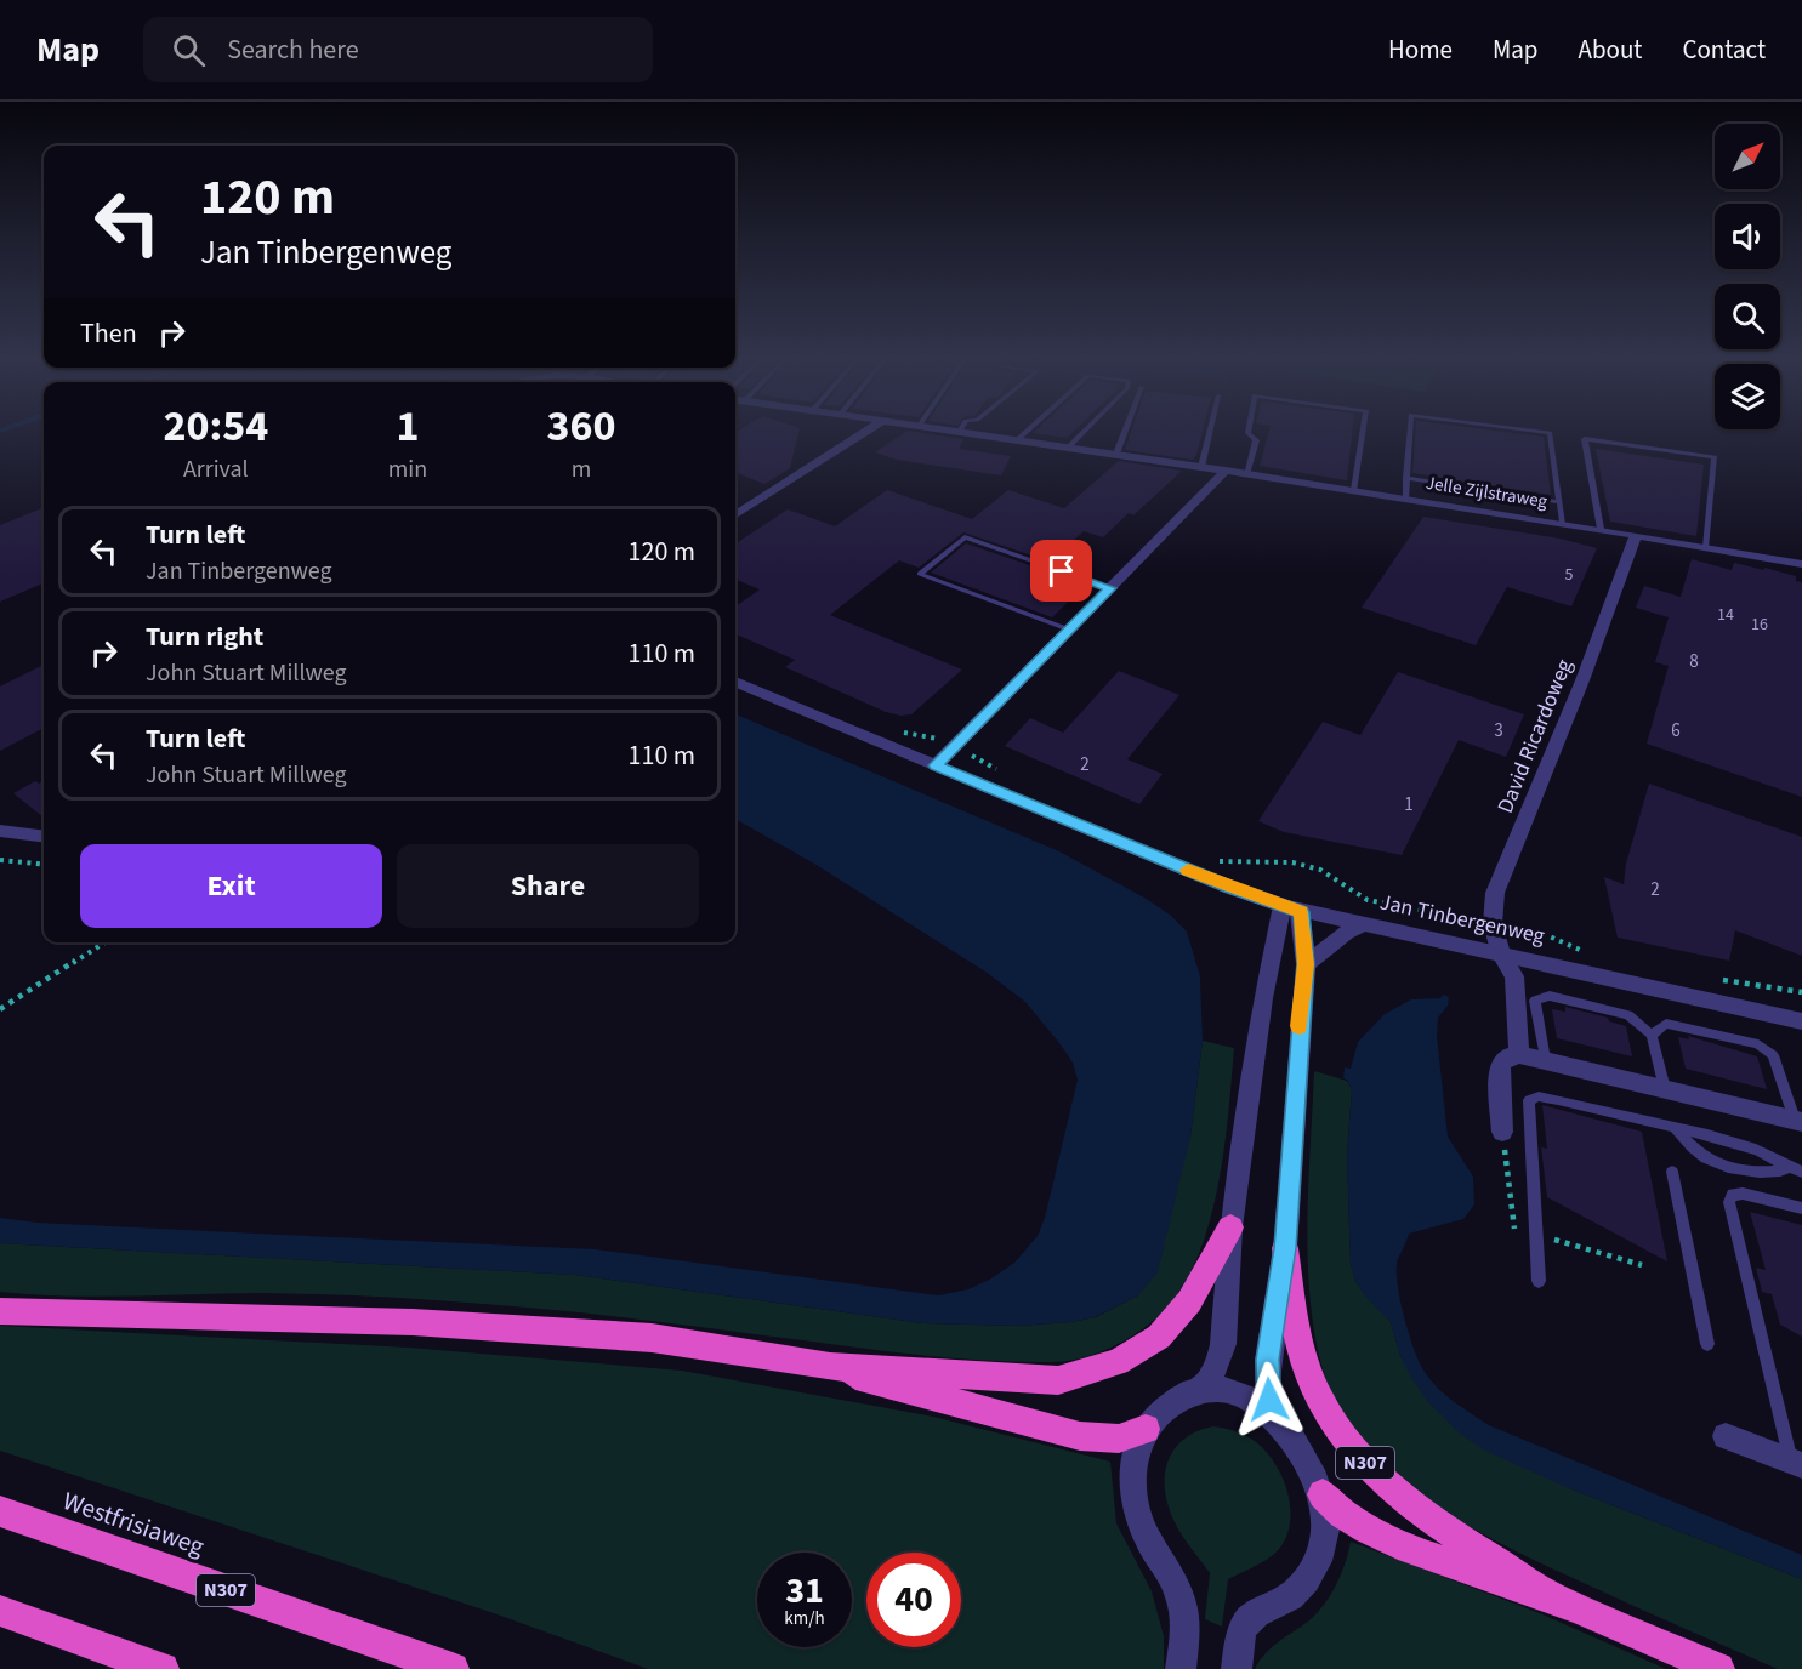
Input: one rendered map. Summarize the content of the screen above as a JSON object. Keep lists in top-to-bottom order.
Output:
{
  "streets": {
    "highway": ["N307", "Westfrisiaweg"],
    "street": ["Jelle Zijlstraweg", "David Ricardoweg", "Jan Tinbergenweg"]
  },
  "crossings": [
    ["Jelle Zijlstraweg", "David Ricardoweg"],
    ["David Ricardoweg", "Jan Tinbergenweg"]
  ],
  "house_numbers": [
    "5",
    "14",
    "16",
    "8",
    "3",
    "6",
    "2",
    "1",
    "2"
  ],
  "north": "top right",
  "page": {
    "header": "Map",
    "search": "Search here",
    "nav": [
      "Home",
      "Map",
      "About",
      "Contact"
    ],
    "turn": ["120 m", "Jan Tinbergenweg"],
    "then": "Then",
    "eta": [
      "20:54",
      "Arrival",
      "1",
      "min",
      "360",
      "m"
    ],
    "list": [
      {
        "name": "Turn left",
        "note": "Jan Tinbergenweg",
        "value": "120 m"
      },
      {
        "name": "Turn right",
        "note": "John Stuart Millweg",
        "value": "110 m"
      },
      {
        "name": "Turn left",
        "note": "John Stuart Millweg",
        "value": "110 m"
      }
    ],
    "buttons": ["Exit", "Share"],
    "speed": "31 km/h",
    "limit": "40"
  }
}
